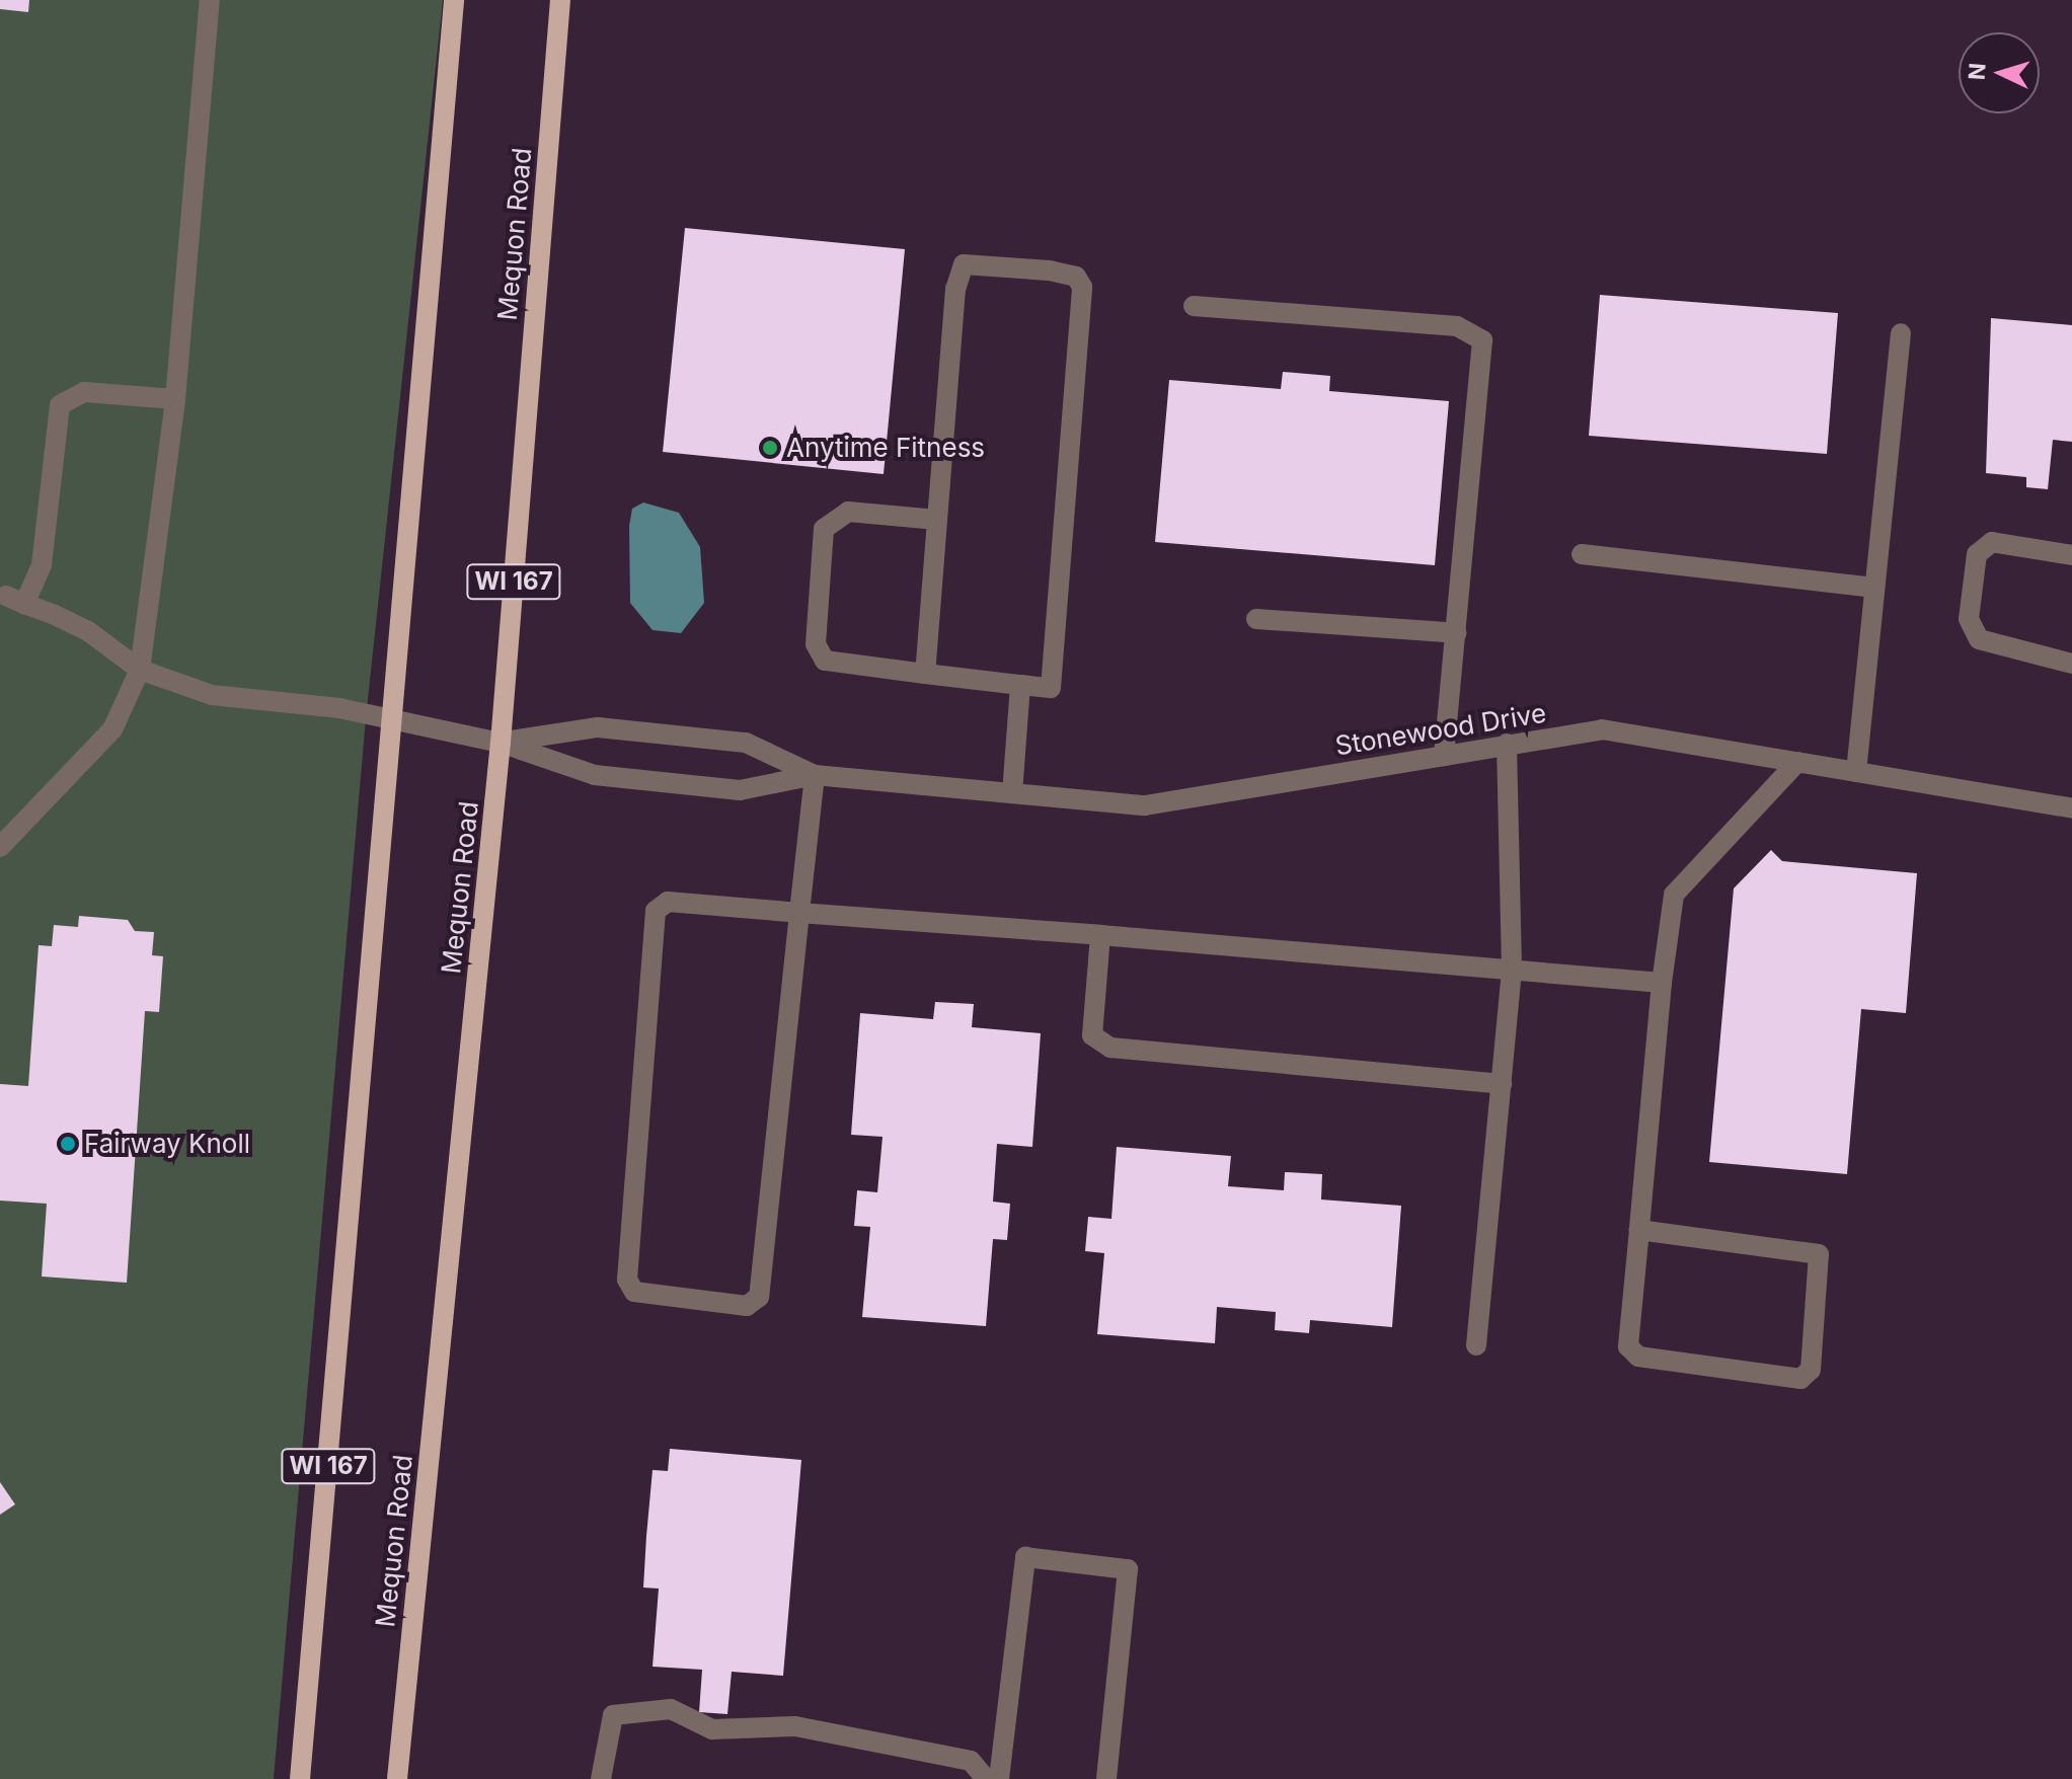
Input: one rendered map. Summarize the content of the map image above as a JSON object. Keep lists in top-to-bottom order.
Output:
{
  "streets": {
    "main road": ["Mequon Road", "WI 167"],
    "street": ["Stonewood Drive"]
  },
  "crossings": [
    ["Mequon Road", "Stonewood Drive"],
    ["WI 167", "Stonewood Drive"]
  ],
  "places": ["Anytime Fitness", "Fairway Knoll"],
  "north": "left"
}
